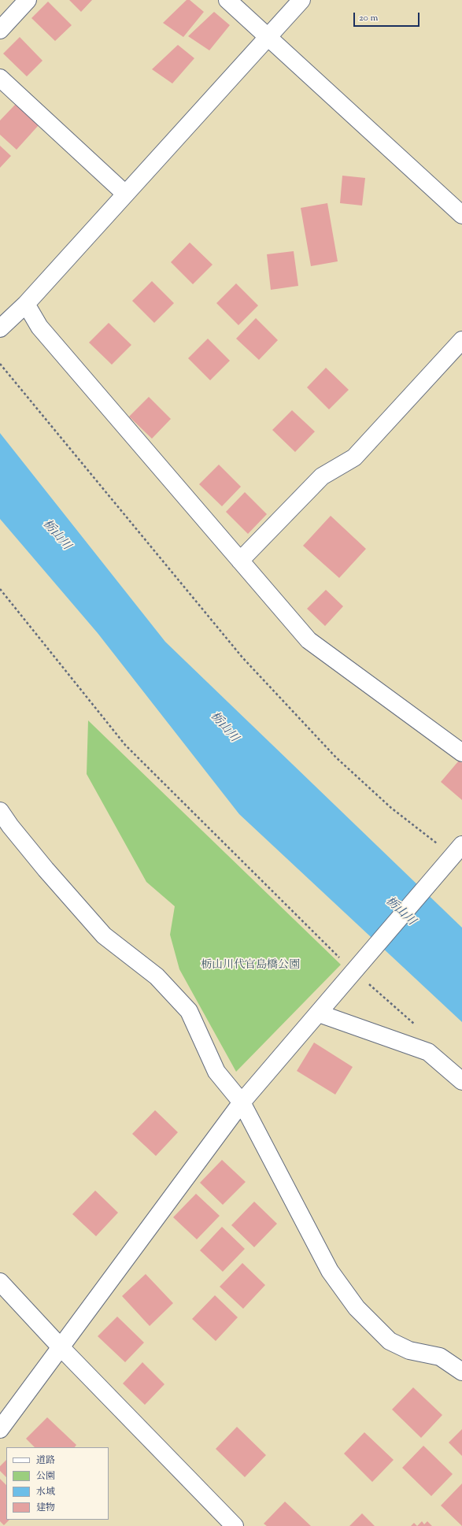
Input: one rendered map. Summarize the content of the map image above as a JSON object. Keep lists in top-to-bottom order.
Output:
{
  "water": ["栃山川"],
  "parks": ["栃山川代官島橋公園"],
  "legend": [
    "道路",
    "公園",
    "水域",
    "建物"
  ],
  "scale_bar": "20 m"
}
